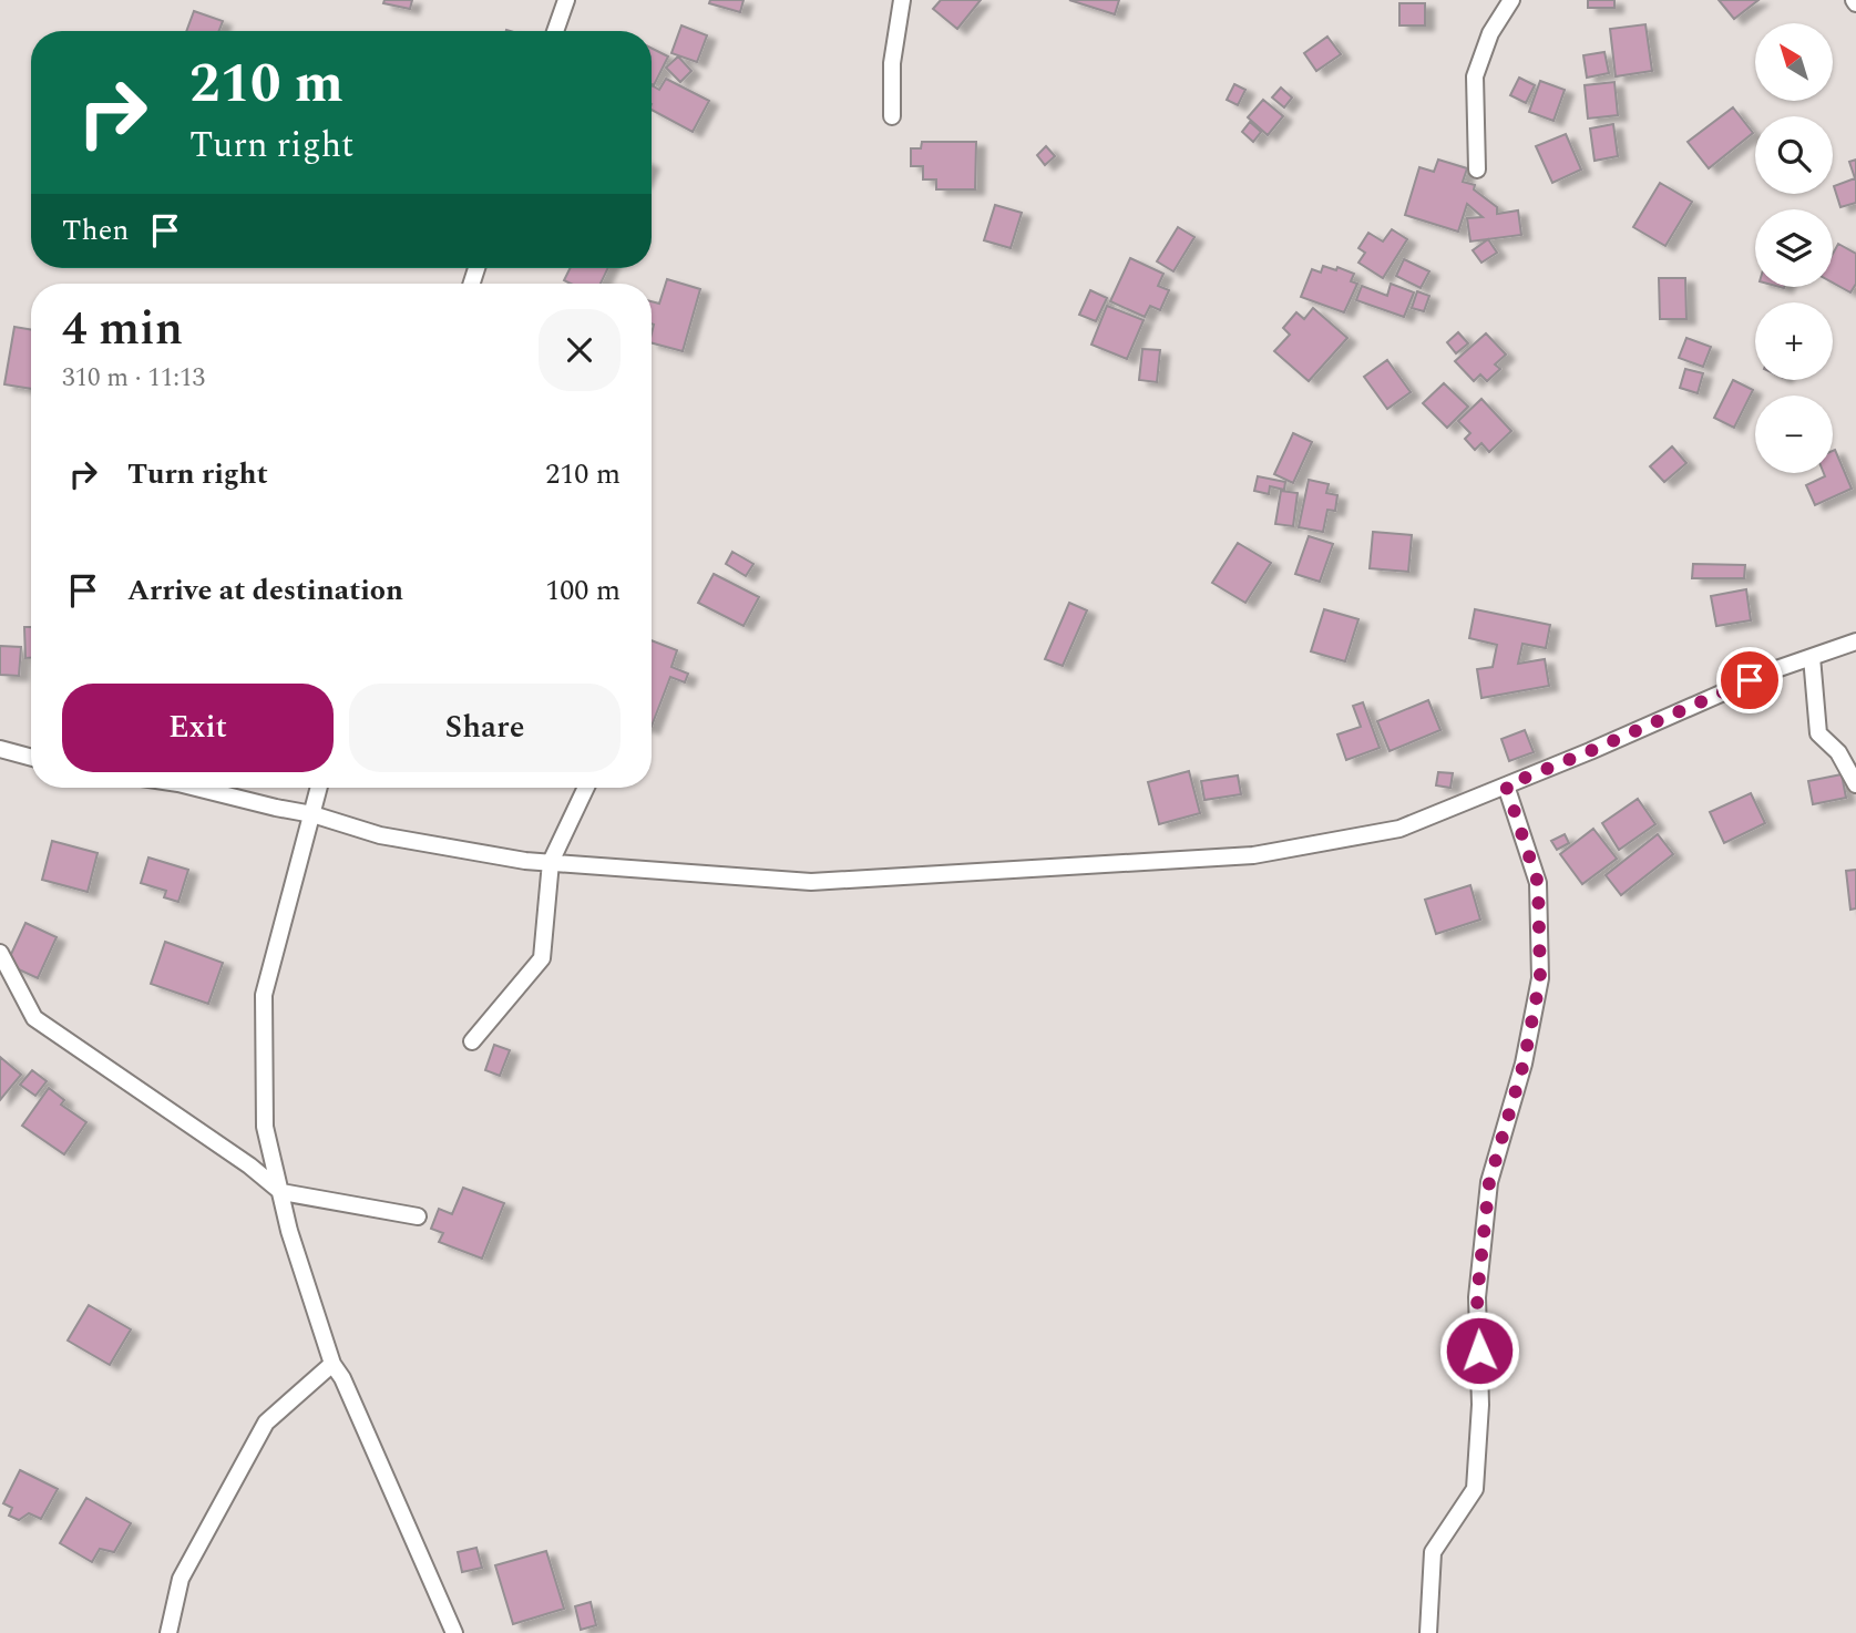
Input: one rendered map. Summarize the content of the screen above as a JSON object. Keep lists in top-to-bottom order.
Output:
{
  "north": "top left",
  "page": {
    "map_buttons": ["+", "−"],
    "turn": ["210 m", "Turn right"],
    "then": "Then",
    "heading": ["4 min", "310 m · 11:13"],
    "list": [
      {
        "name": "Turn right",
        "value": "210 m"
      },
      {
        "name": "Arrive at destination",
        "value": "100 m"
      }
    ],
    "buttons": ["Exit", "Share"]
  }
}
